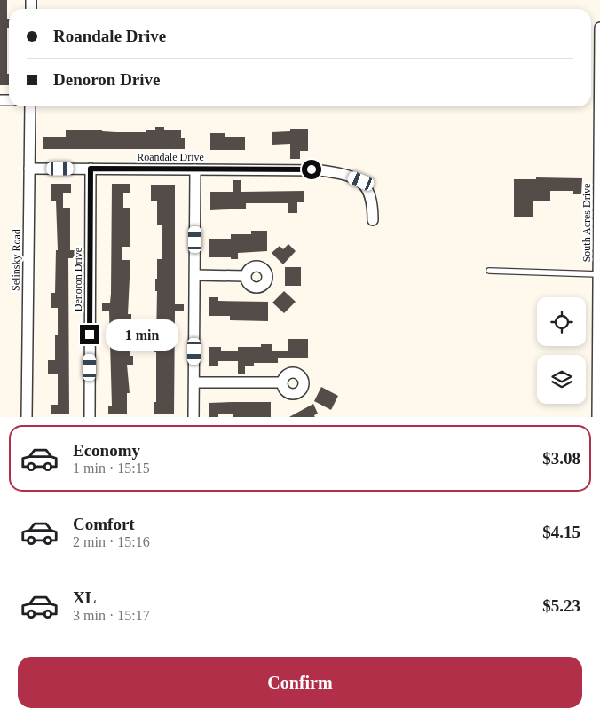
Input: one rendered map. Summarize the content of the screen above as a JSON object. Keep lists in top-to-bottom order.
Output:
{
  "streets": {
    "street": [
      "Roandale Drive",
      "South Acres Drive",
      "Selinsky Road",
      "Denoron Drive"
    ]
  },
  "crossings": [
    ["Roandale Drive", "Selinsky Road"],
    ["Roandale Drive", "Denoron Drive"]
  ],
  "page": {
    "banner": ["Roandale Drive", "Denoron Drive"],
    "bubble": "1 min",
    "list": [
      {
        "name": "Economy",
        "note": "1 min · 15:15",
        "value": "$3.08"
      },
      {
        "name": "Comfort",
        "note": "2 min · 15:16",
        "value": "$4.15"
      },
      {
        "name": "XL",
        "note": "3 min · 15:17",
        "value": "$5.23"
      }
    ],
    "buttons": "Confirm"
  }
}
